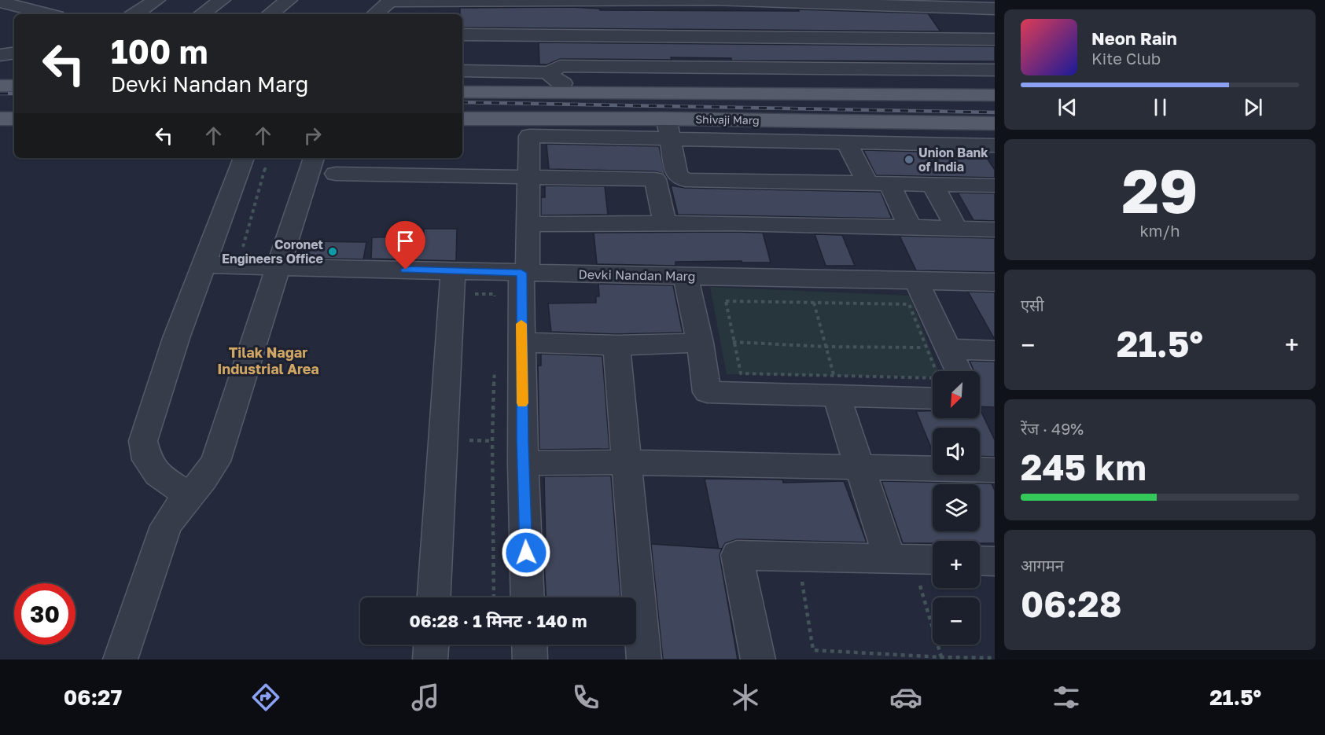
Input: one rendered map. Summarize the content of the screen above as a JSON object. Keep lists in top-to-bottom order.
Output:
{
  "streets": {
    "main road": ["Shivaji Marg"],
    "street": ["Devki Nandan Marg"]
  },
  "districts": ["Tilak Nagar Industrial Area"],
  "places": ["Union Bank of India", "Coronet Engineers Office"],
  "north": "bottom left",
  "page": {
    "turn": ["100 m", "Devki Nandan Marg"],
    "song": ["Neon Rain", "Kite Club"],
    "tile": [
      ["29", "km/h"],
      "एसी",
      ["रेंज · 49%", "245 km"],
      ["आगमन", "06:28"]
    ],
    "heat": ["−", "21.5°", "+"],
    "map_buttons": ["+", "−"],
    "limit": "30",
    "trip": "06:28 · 1 मिनट · 140 m",
    "tabs": ["06:27", "21.5°"]
  }
}
